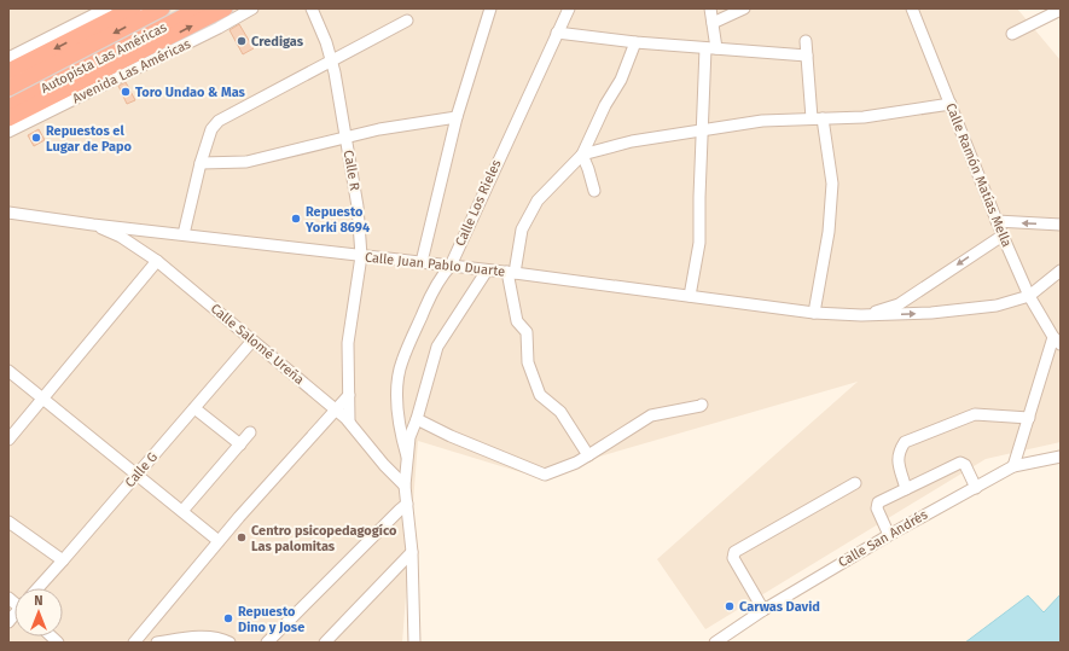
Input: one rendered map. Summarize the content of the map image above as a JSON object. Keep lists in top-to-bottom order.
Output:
{
  "streets": {
    "highway": ["Autopista Las Américas"],
    "street": [
      "Avenida Las Américas",
      "Calle R",
      "Calle Ramón Matías Mella",
      "Calle Los Rieles",
      "Calle Juan Pablo Duarte",
      "Calle Salomé Ureña",
      "Calle G",
      "Calle San Andrés"
    ]
  },
  "crossings": [
    ["Calle R", "Calle Juan Pablo Duarte"],
    ["Calle R", "Calle Salomé Ureña"],
    ["Calle Ramón Matías Mella", "Calle Juan Pablo Duarte"],
    ["Calle Ramón Matías Mella", "Calle San Andrés"],
    ["Calle Los Rieles", "Calle Juan Pablo Duarte"],
    ["Calle Juan Pablo Duarte", "Calle Salomé Ureña"],
    ["Calle Salomé Ureña", "Calle G"]
  ],
  "places": [
    "Credigas",
    "Toro Undao & Mas",
    "Repuestos el Lugar de Papo",
    "Repuesto Yorki 8694",
    "Centro psicopedagogíco Las palomitas",
    "Carwas David",
    "Repuesto Dino y Jose"
  ],
  "north": "top"
}
